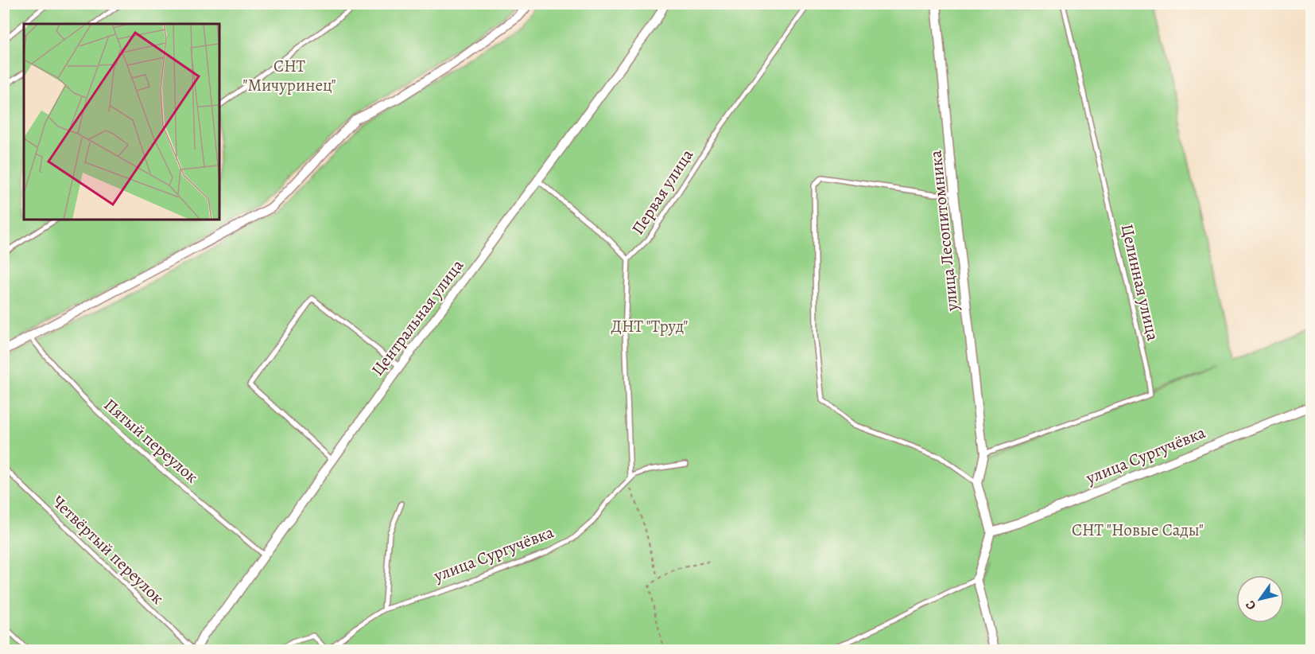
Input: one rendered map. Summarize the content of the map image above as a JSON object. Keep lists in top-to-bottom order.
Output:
{
  "streets": {
    "street": ["улица Лесопитомника", "Центральная улица", "улица Сургучёвка"],
    "lane": [
      "Первая улица",
      "Целинная улица",
      "Пятый переулок",
      "Четвёртый переулок"
    ]
  },
  "crossings": [
    ["улица Лесопитомника", "Целинная улица"],
    ["Центральная улица", "Пятый переулок"],
    ["Центральная улица", "Четвёртый переулок"]
  ],
  "parks": ["СНТ \"Мичуринец\"", "ДНТ \"Труд\"", "СНТ \"Новые Сады\""],
  "north": "bottom left"
}
